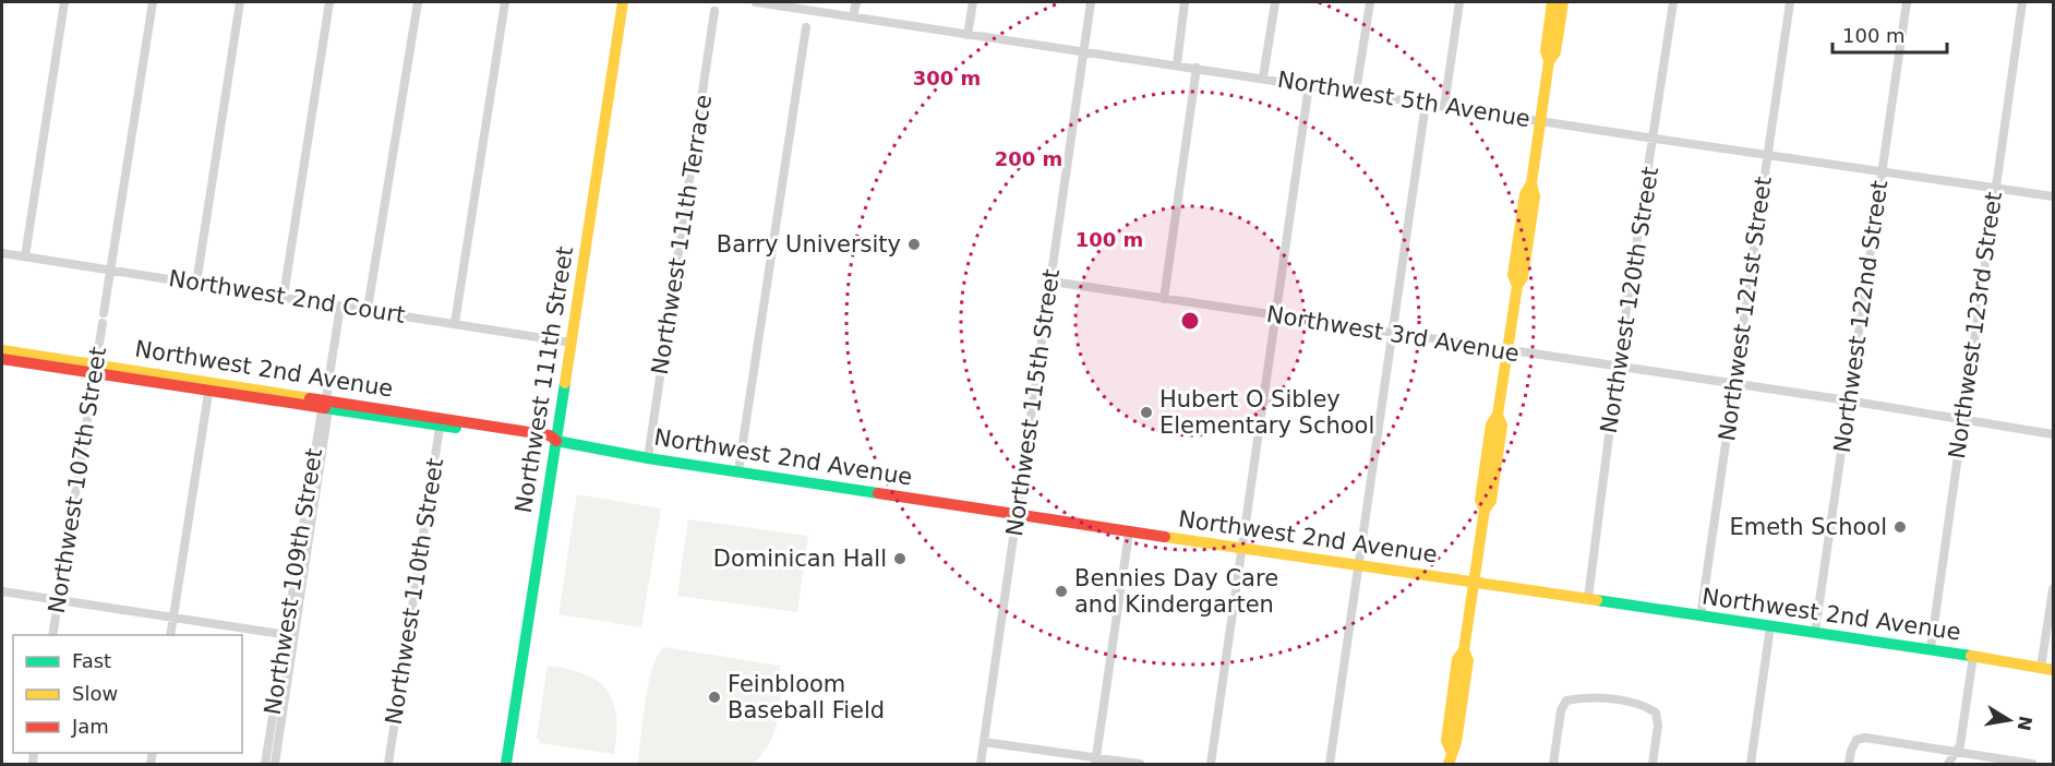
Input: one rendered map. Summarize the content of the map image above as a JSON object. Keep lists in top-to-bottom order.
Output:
{
  "streets": {
    "street": [
      "Northwest 5th Avenue",
      "Northwest 111th Terrace",
      "Northwest 2nd Court",
      "Northwest 120th Street",
      "Northwest 121st Street",
      "Northwest 122nd Street",
      "Northwest 123rd Street",
      "Northwest 3rd Avenue",
      "Northwest 2nd Avenue",
      "Northwest 111th Street",
      "Northwest 115th Street",
      "Northwest 107th Street",
      "Northwest 109th Street",
      "Northwest 110th Street"
    ]
  },
  "crossings": [
    ["Northwest 5th Avenue", "Northwest 120th Street"],
    ["Northwest 5th Avenue", "Northwest 121st Street"],
    ["Northwest 5th Avenue", "Northwest 122nd Street"],
    ["Northwest 5th Avenue", "Northwest 123rd Street"],
    ["Northwest 5th Avenue", "Northwest 115th Street"],
    ["Northwest 111th Terrace", "Northwest 2nd Avenue"],
    ["Northwest 2nd Court", "Northwest 111th Street"],
    ["Northwest 2nd Court", "Northwest 107th Street"],
    ["Northwest 2nd Court", "Northwest 109th Street"],
    ["Northwest 120th Street", "Northwest 3rd Avenue"],
    ["Northwest 120th Street", "Northwest 2nd Avenue"],
    ["Northwest 121st Street", "Northwest 3rd Avenue"],
    ["Northwest 121st Street", "Northwest 2nd Avenue"],
    ["Northwest 122nd Street", "Northwest 3rd Avenue"],
    ["Northwest 122nd Street", "Northwest 2nd Avenue"],
    ["Northwest 123rd Street", "Northwest 3rd Avenue"],
    ["Northwest 123rd Street", "Northwest 2nd Avenue"],
    ["Northwest 3rd Avenue", "Northwest 115th Street"],
    ["Northwest 2nd Avenue", "Northwest 111th Street"],
    ["Northwest 2nd Avenue", "Northwest 115th Street"],
    ["Northwest 2nd Avenue", "Northwest 107th Street"],
    ["Northwest 2nd Avenue", "Northwest 109th Street"],
    ["Northwest 2nd Avenue", "Northwest 110th Street"]
  ],
  "places": [
    "Barry University",
    "Hubert O Sibley Elementary School",
    "Emeth School",
    "Dominican Hall",
    "Bennies Day Care and Kindergarten",
    "Feinbloom Baseball Field"
  ],
  "legend": ["Fast", "Slow", "Jam"],
  "scale_bar": "100 m",
  "north": "right",
  "rings": ["300 m", "200 m", "100 m"]
}
